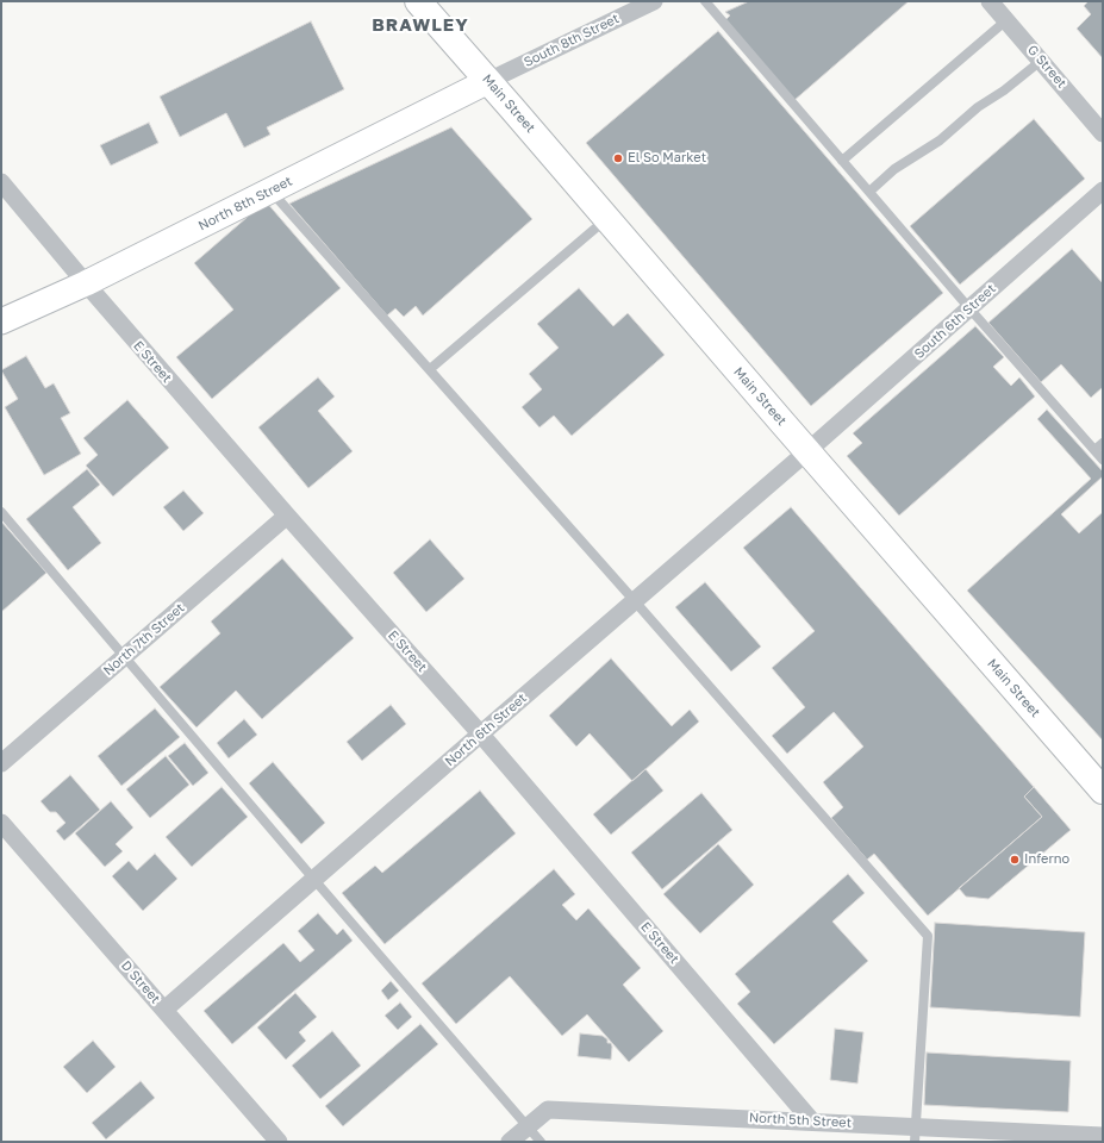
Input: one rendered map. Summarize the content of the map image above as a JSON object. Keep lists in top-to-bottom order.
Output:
{
  "streets": {
    "main road": ["Main Street", "North 8th Street"],
    "street": [
      "South 8th Street",
      "G Street",
      "South 6th Street",
      "E Street",
      "North 7th Street",
      "North 6th Street",
      "D Street",
      "North 5th Street"
    ]
  },
  "crossings": [
    ["South 8th Street", "Main Street"],
    ["South 8th Street", "North 8th Street"],
    ["Main Street", "North 8th Street"],
    ["Main Street", "South 6th Street"],
    ["Main Street", "North 6th Street"],
    ["North 8th Street", "E Street"],
    ["South 6th Street", "North 6th Street"],
    ["E Street", "North 7th Street"],
    ["E Street", "North 6th Street"],
    ["E Street", "North 5th Street"],
    ["North 6th Street", "D Street"]
  ],
  "districts": ["BRAWLEY"],
  "places": ["El So Market", "Inferno"]
}
